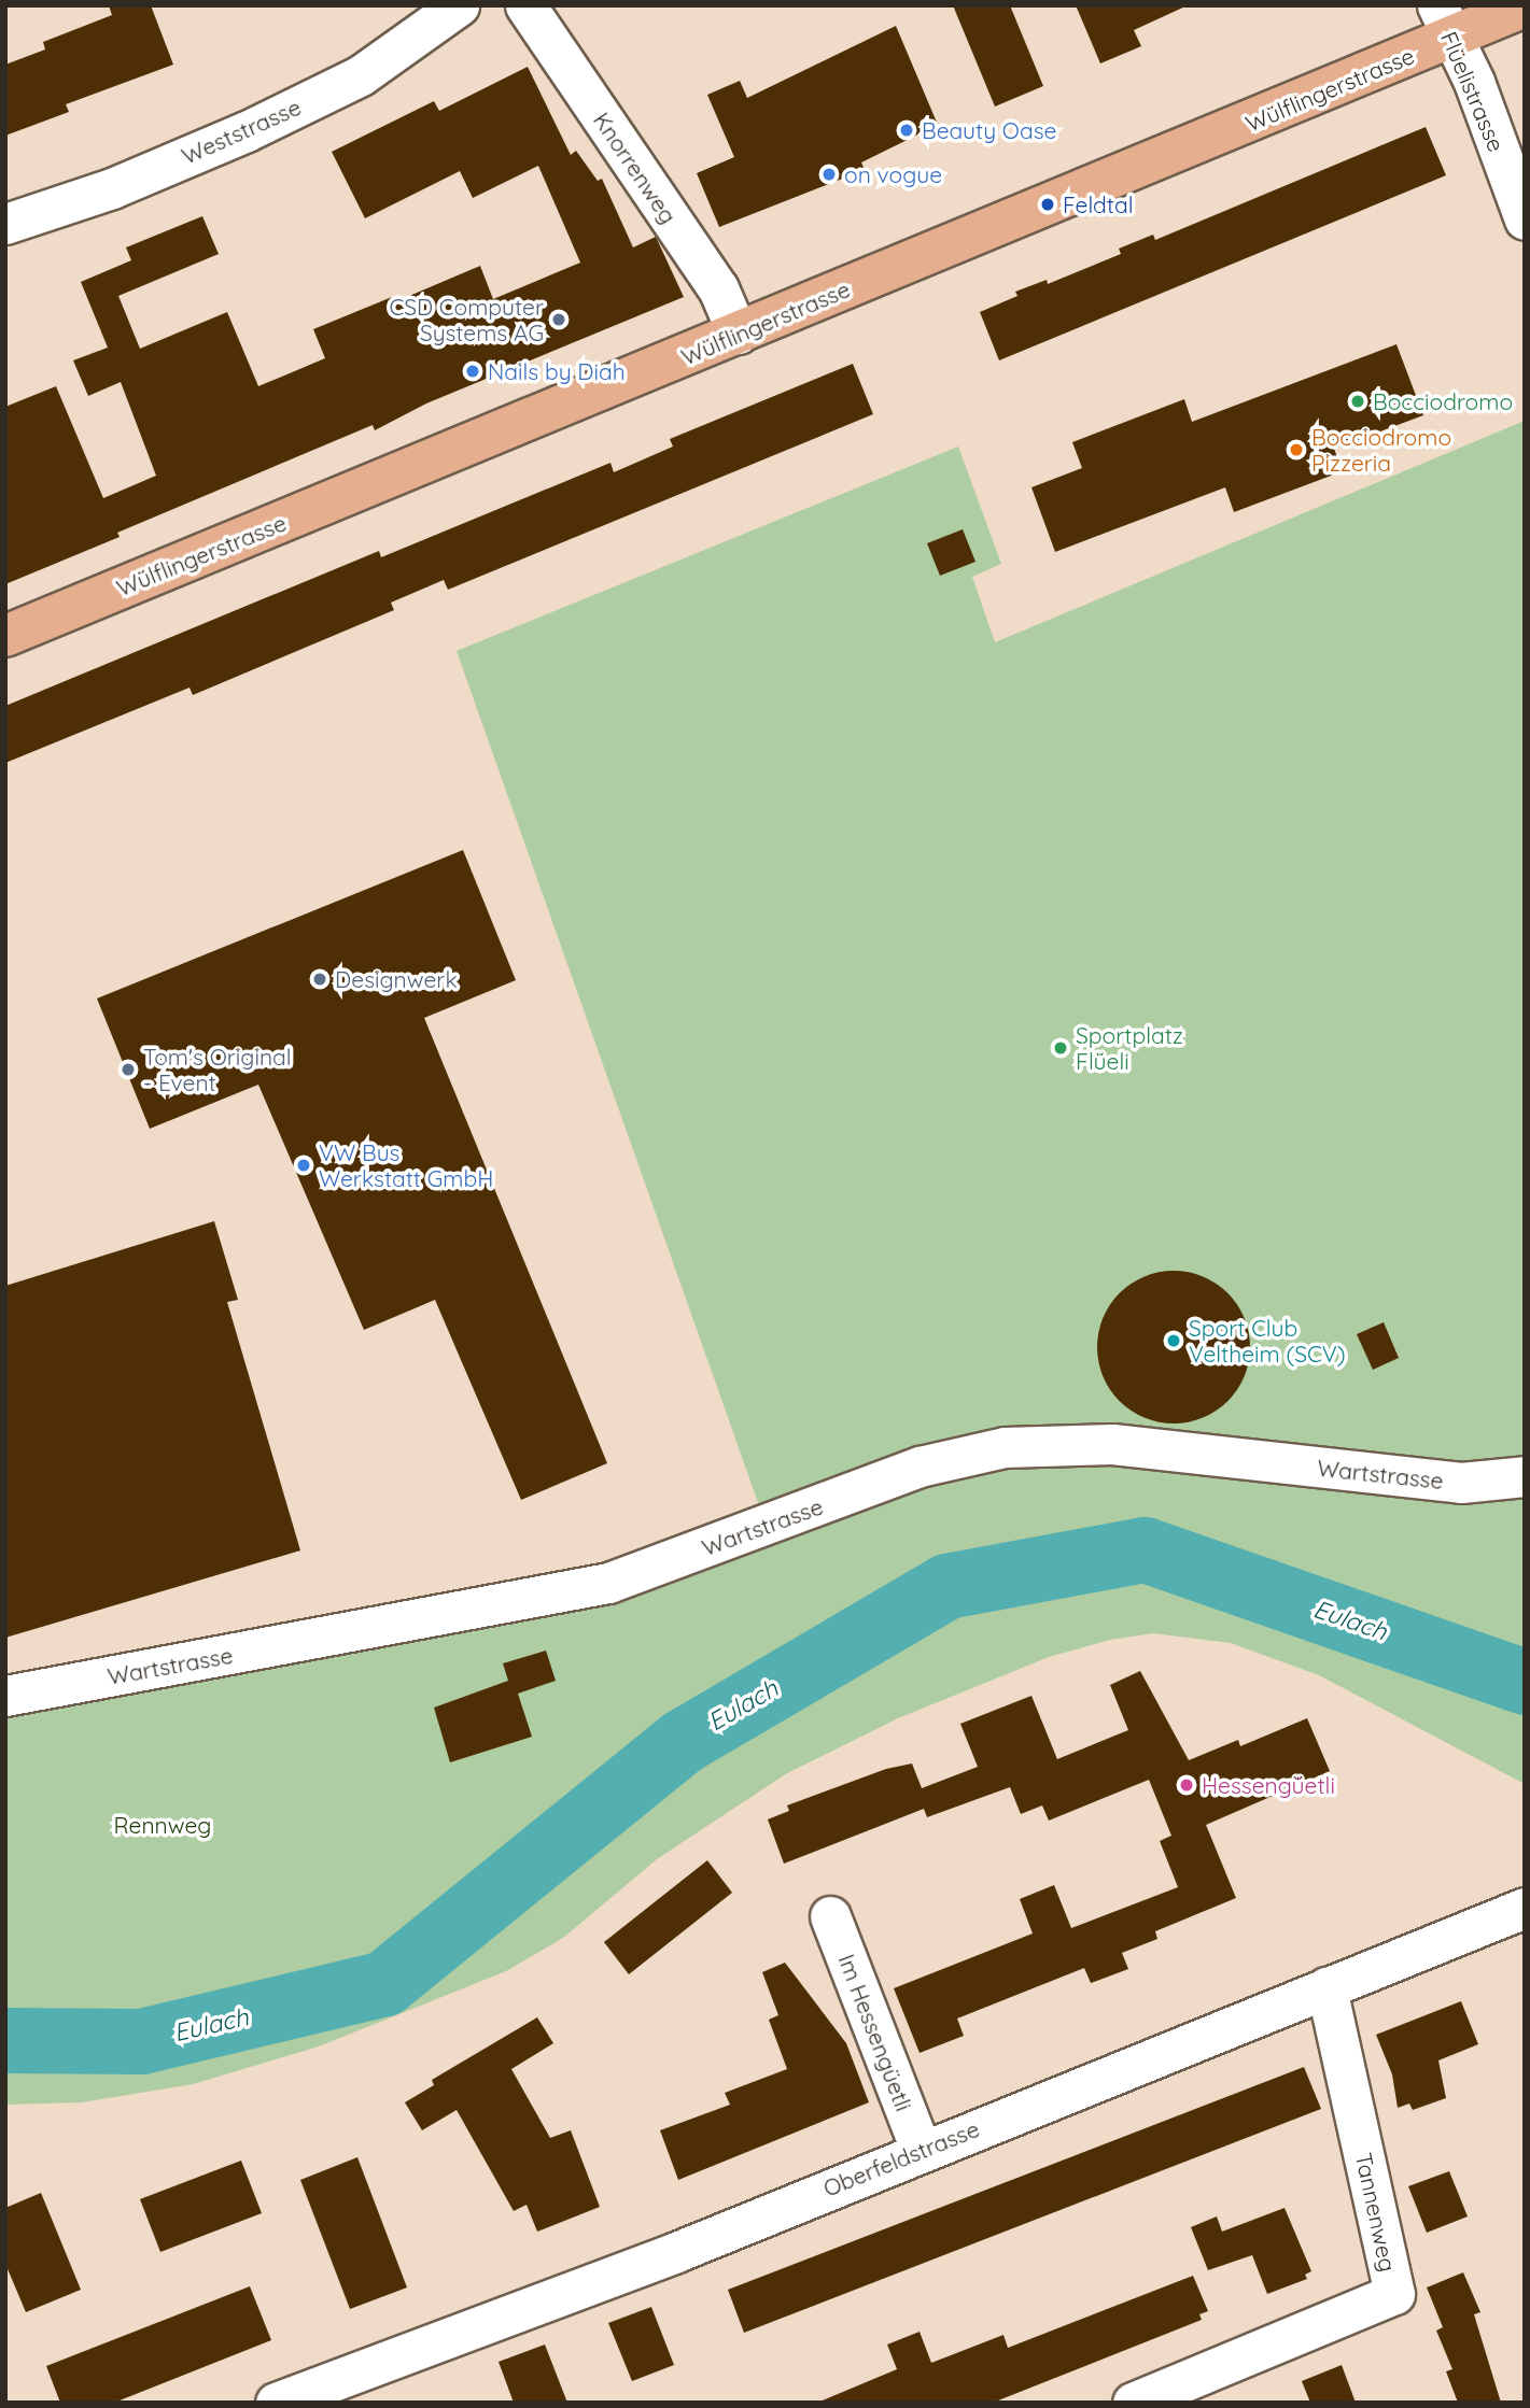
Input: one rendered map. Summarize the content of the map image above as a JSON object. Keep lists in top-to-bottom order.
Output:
{
  "streets": {
    "main road": ["Wülflingerstrasse"],
    "street": [
      "Flüelistrasse",
      "Weststrasse",
      "Knorrenweg",
      "Wartstrasse",
      "Im Hessengüetli",
      "Oberfeldstrasse",
      "Tannenweg"
    ]
  },
  "crossings": [
    ["Wülflingerstrasse", "Flüelistrasse"],
    ["Wülflingerstrasse", "Knorrenweg"],
    ["Im Hessengüetli", "Oberfeldstrasse"],
    ["Oberfeldstrasse", "Tannenweg"]
  ],
  "water": ["Eulach"],
  "parks": ["Rennweg"],
  "places": [
    "Beauty Oase",
    "on vogue",
    "Feldtal",
    "CSD Computer Systems AG",
    "Nails by Diah",
    "Bocciodromo",
    "Bocciodromo Pizzeria",
    "Designwerk",
    "Sportplatz Flüeli",
    "Tom's Original - Event",
    "VW Bus Werkstatt GmbH",
    "Sport Club Veltheim (SCV)",
    "Hessengüetli"
  ]
}
